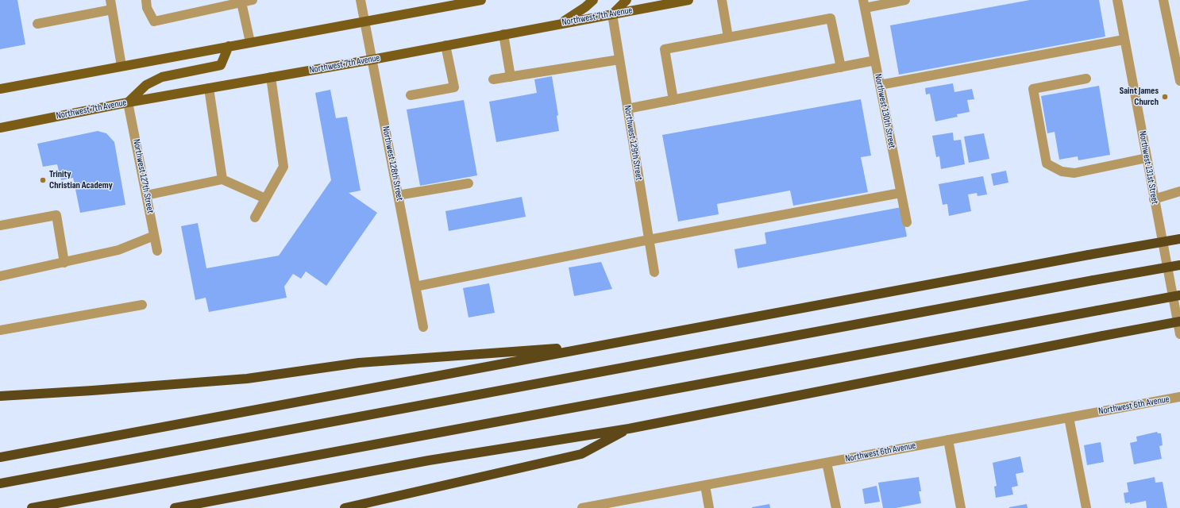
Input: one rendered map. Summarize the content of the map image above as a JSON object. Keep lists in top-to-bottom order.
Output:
{
  "streets": {
    "main road": ["Northwest 7th Avenue"],
    "street": [
      "Northwest 130th Street",
      "Northwest 129th Street",
      "Northwest 128th Street",
      "Northwest 131st Street",
      "Northwest 127th Street",
      "Northwest 6th Avenue"
    ]
  },
  "crossings": [
    ["Northwest 7th Avenue", "Northwest 129th Street"],
    ["Northwest 7th Avenue", "Northwest 128th Street"],
    ["Northwest 7th Avenue", "Northwest 127th Street"]
  ],
  "places": ["Saint James Church", "Trinity Christian Academy"]
}
